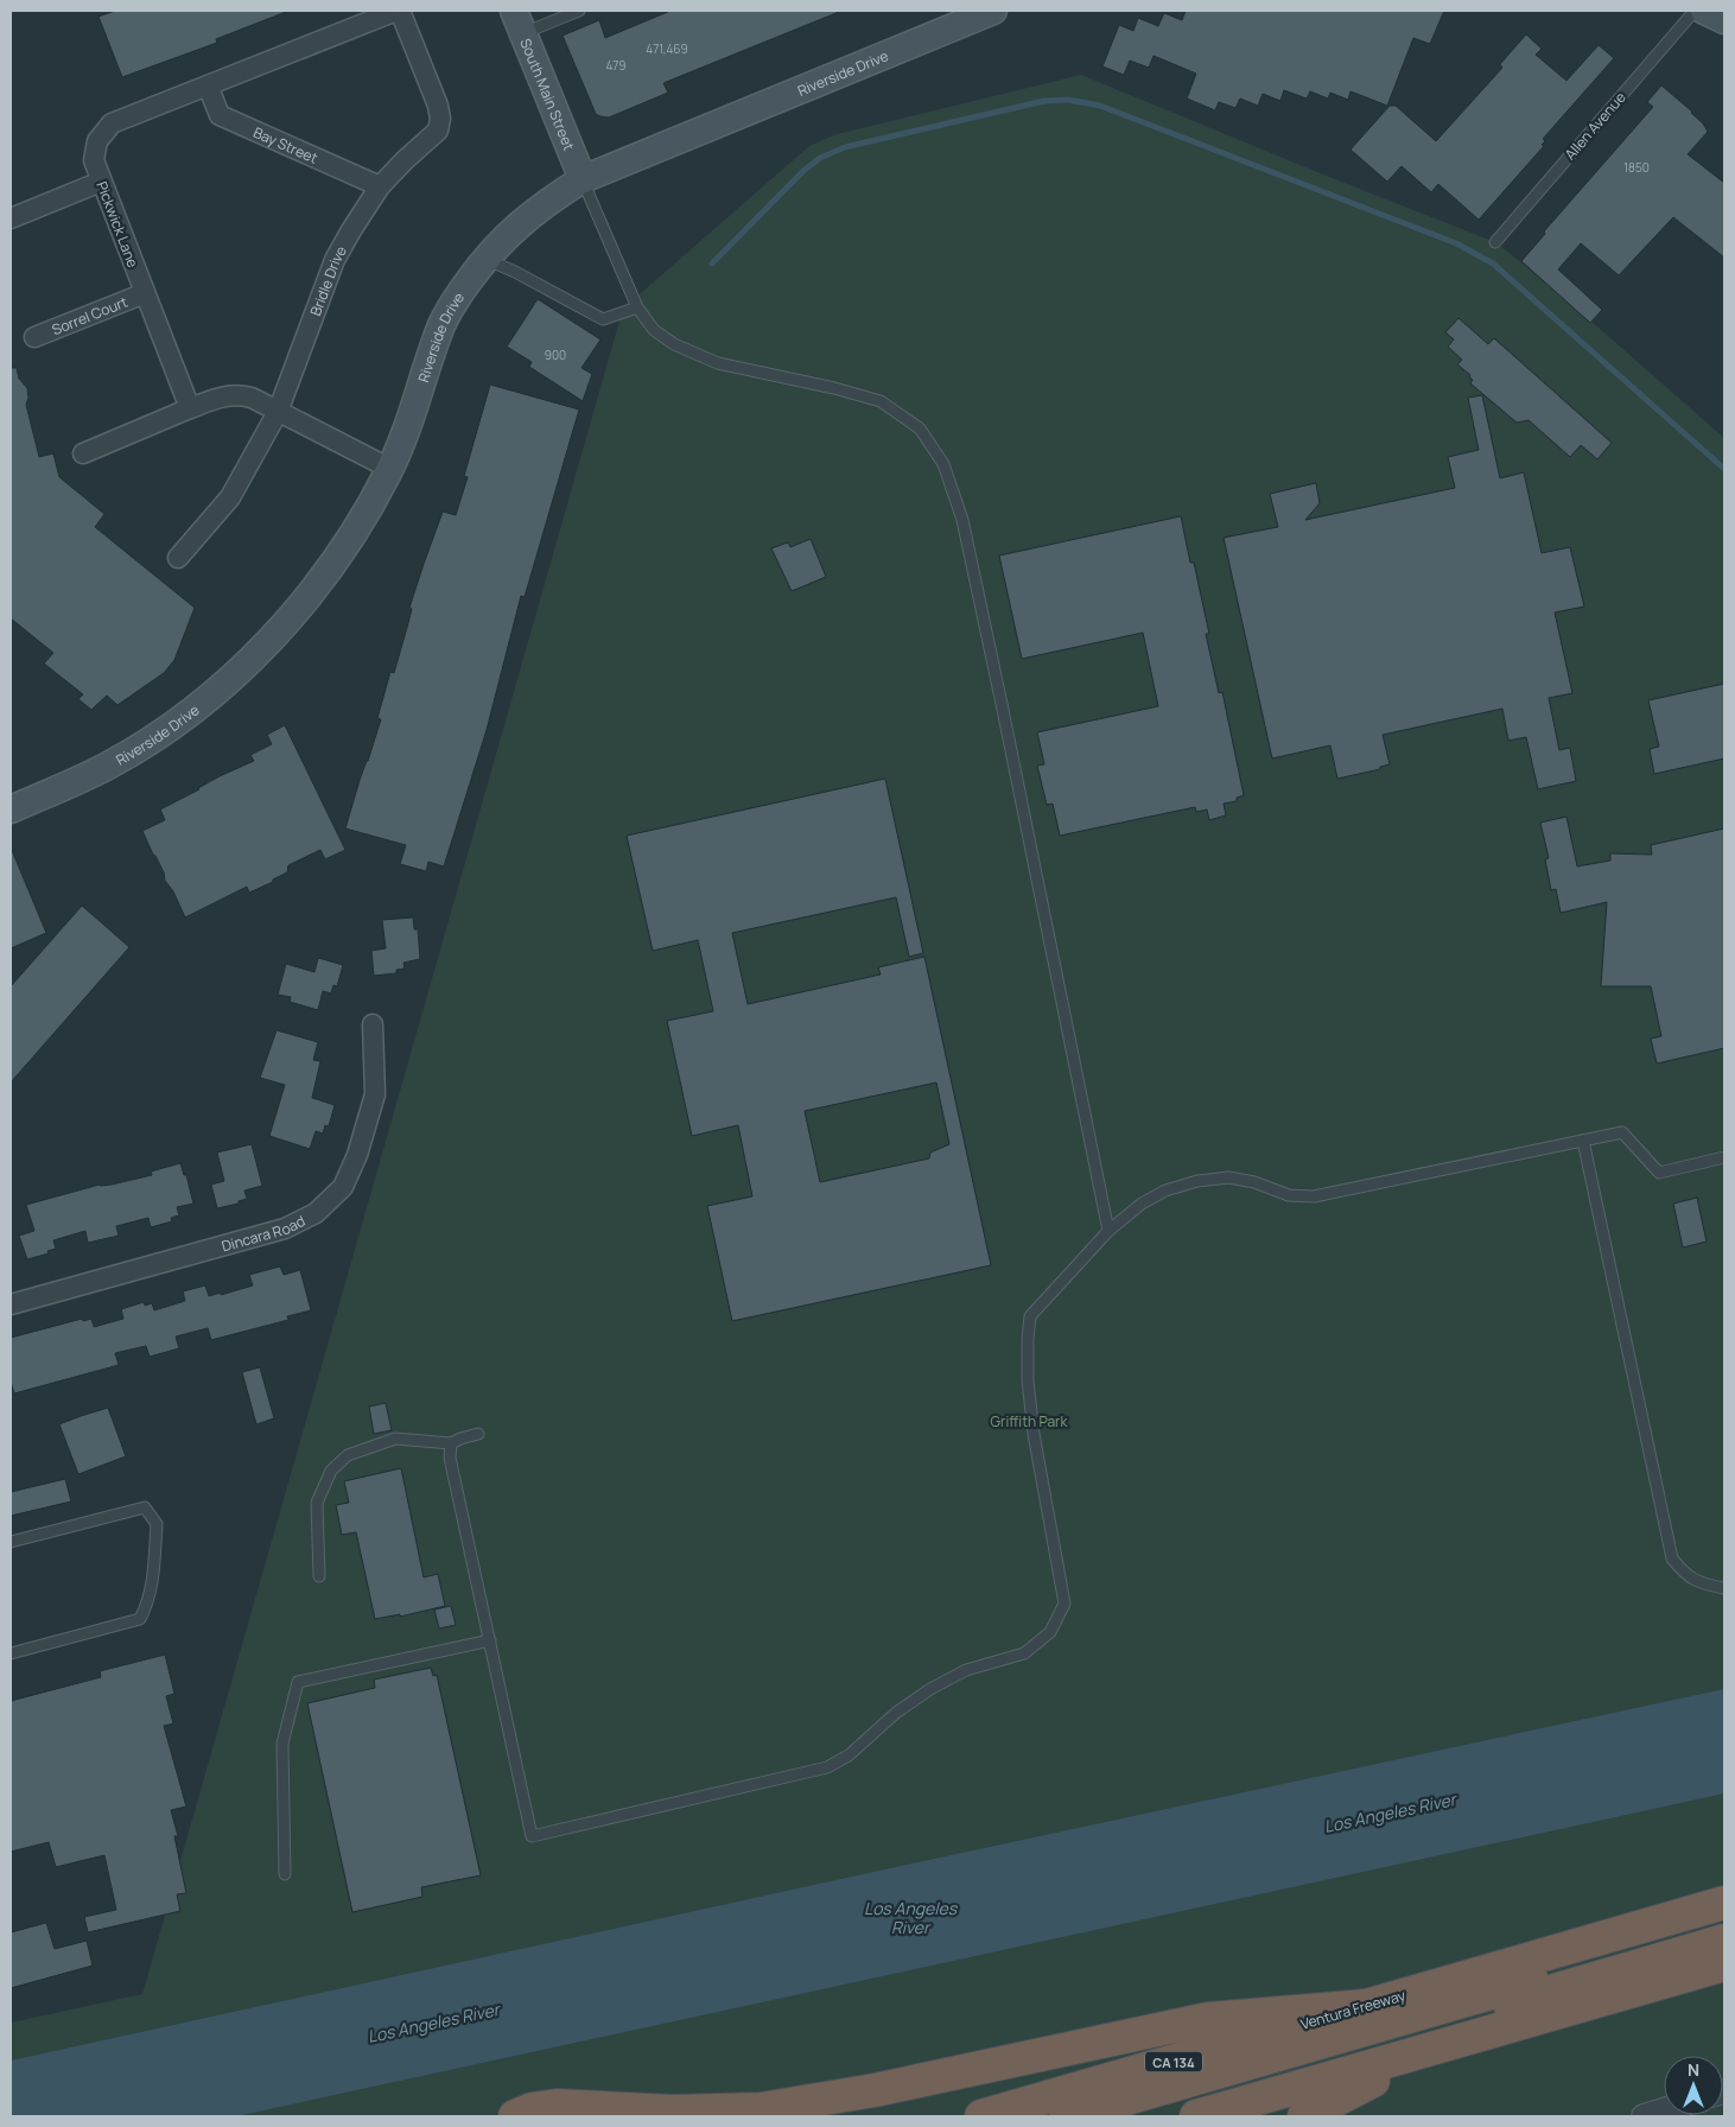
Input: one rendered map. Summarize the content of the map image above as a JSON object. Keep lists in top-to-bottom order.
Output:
{
  "streets": {
    "highway": ["Ventura Freeway", "CA 134"],
    "main road": ["Riverside Drive", "South Main Street"],
    "street": [
      "Bay Street",
      "Pickwick Lane",
      "Bridle Drive",
      "Sorrel Court",
      "Dincara Road"
    ],
    "lane": ["Allen Avenue"]
  },
  "crossings": [
    ["Riverside Drive", "South Main Street"],
    ["Bay Street", "Pickwick Lane"],
    ["Bay Street", "Bridle Drive"],
    ["Pickwick Lane", "Bridle Drive"],
    ["Pickwick Lane", "Sorrel Court"]
  ],
  "water": ["Los Angeles River"],
  "parks": ["Griffith Park"],
  "house_numbers": [
    "471,469",
    "479",
    "1850",
    "900"
  ],
  "north": "top"
}
